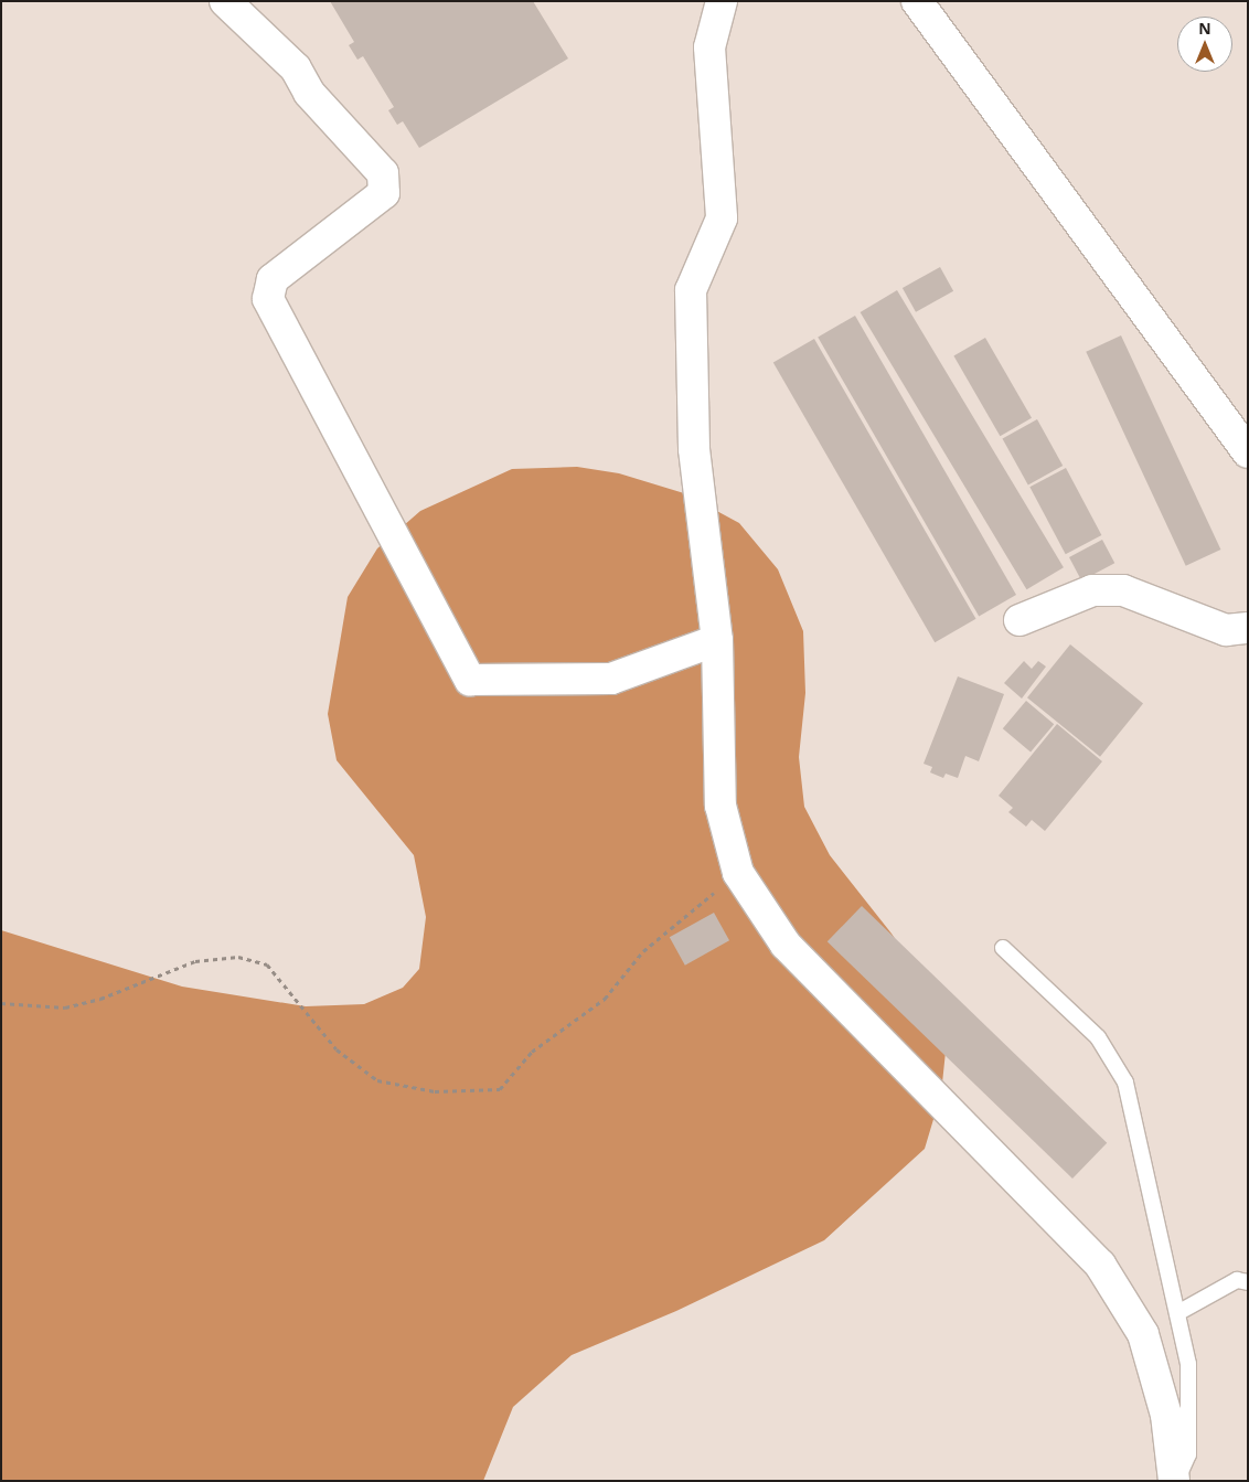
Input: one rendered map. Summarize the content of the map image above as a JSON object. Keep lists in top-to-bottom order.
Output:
{
  "north": "top"
}
